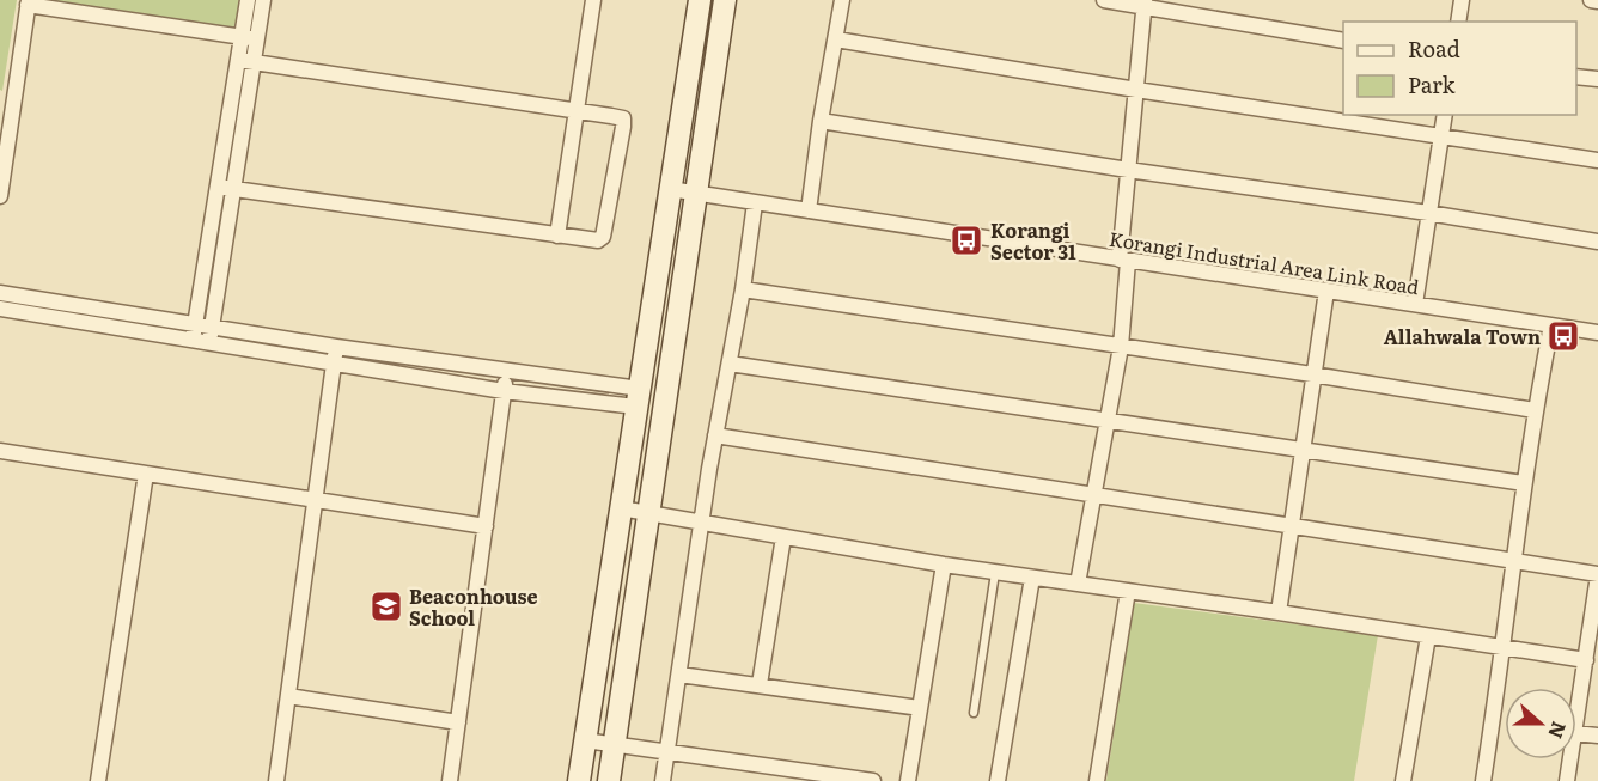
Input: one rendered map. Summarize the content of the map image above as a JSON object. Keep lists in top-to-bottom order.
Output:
{
  "streets": {
    "street": ["Korangi Industrial Area Link Road"]
  },
  "places": {
    "bus stop": ["Korangi Sector 31", "Allahwala Town"],
    "school or university": ["Beaconhouse School"]
  },
  "legend": ["Road", "Park"],
  "north": "right"
}
